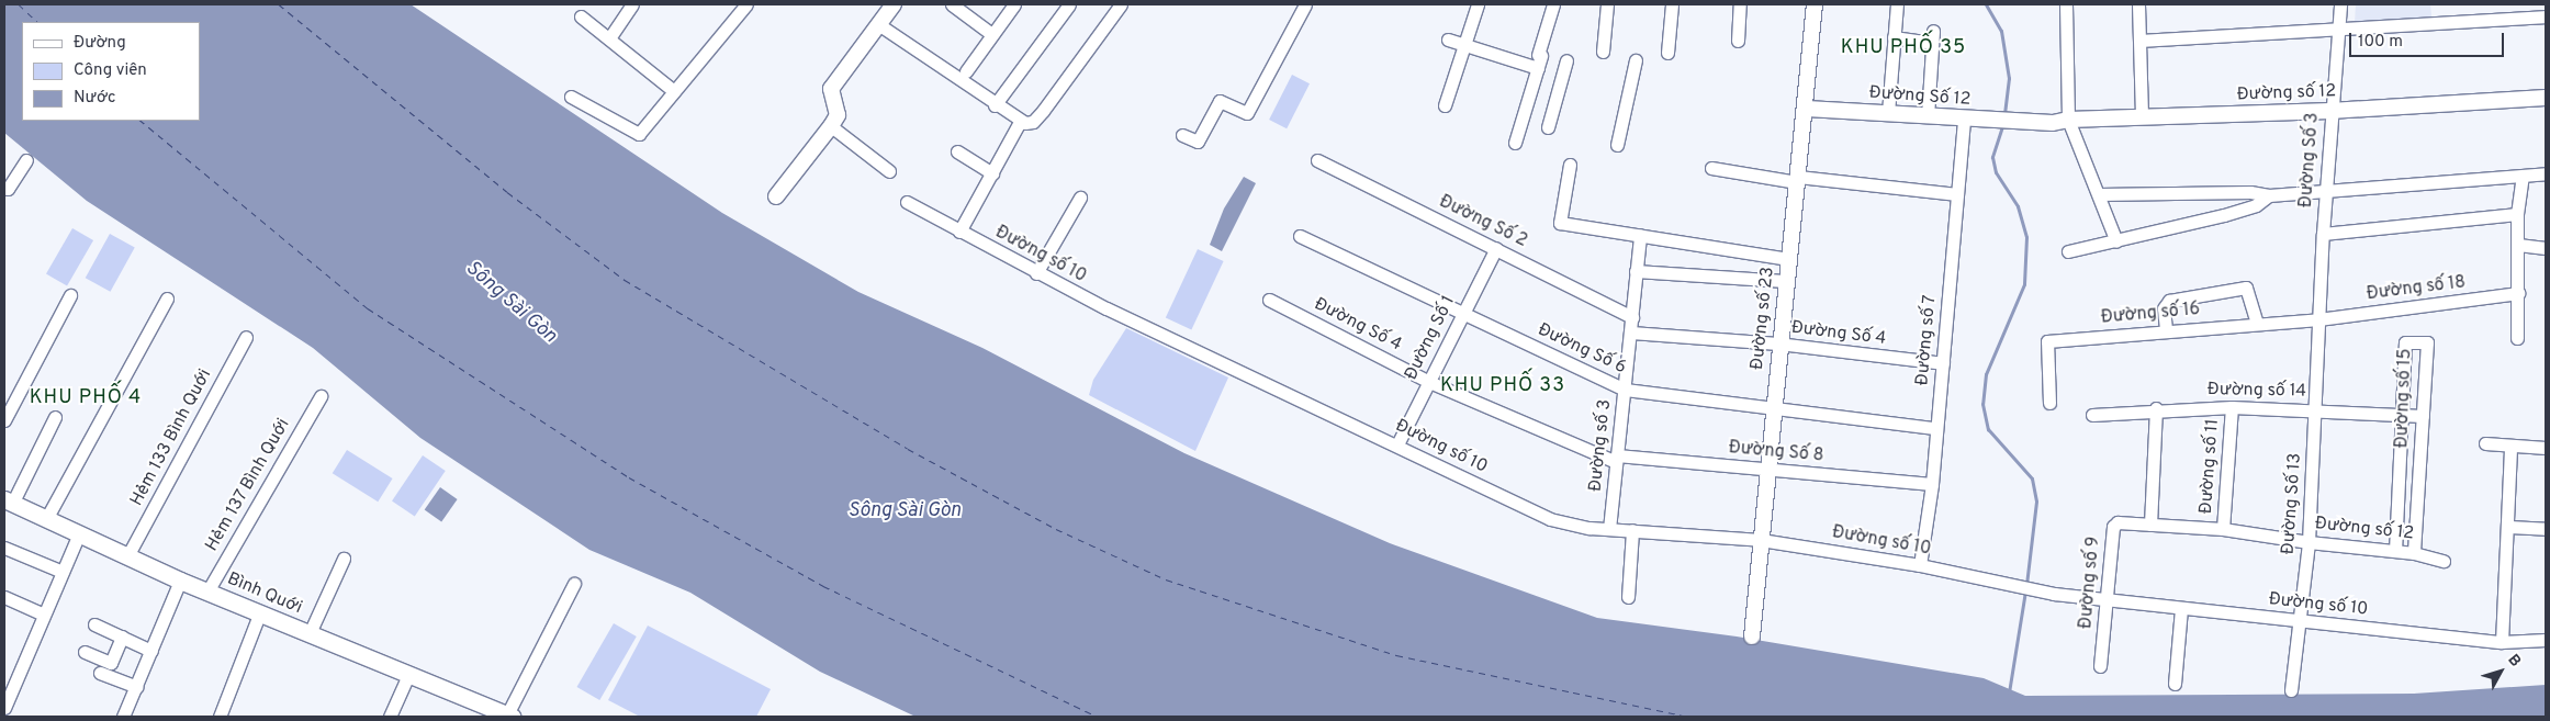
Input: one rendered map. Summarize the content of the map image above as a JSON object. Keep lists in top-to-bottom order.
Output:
{
  "streets": {
    "main road": ["Bình Quới"],
    "street": [
      "Đường số 12",
      "Đường Số 12",
      "Đường Số 3",
      "Đường Số 2",
      "Đường số 10",
      "Đường số 18",
      "Đường số 16",
      "Đường số 23",
      "Đường Số 4",
      "Đường Số 1",
      "Đường số 7",
      "Đường Số 6",
      "Đường số 14",
      "Đường số 15",
      "Hẻm 133 Bình Quới",
      "Đường số 3",
      "Đường Số 8",
      "Đường số 11",
      "Hẻm 137 Bình Quới",
      "Đường Số 13",
      "Đường số 9"
    ]
  },
  "crossings": [
    ["Đường số 12", "Đường Số 12"],
    ["Đường số 12", "Đường Số 3"],
    ["Đường số 12", "Đường số 15"],
    ["Đường số 12", "Đường số 11"],
    ["Đường số 12", "Đường Số 13"],
    ["Đường số 12", "Đường số 9"],
    ["Đường Số 12", "Đường số 23"],
    ["Đường Số 12", "Đường số 7"],
    ["Đường Số 3", "Đường số 18"],
    ["Đường Số 3", "Đường số 16"],
    ["Đường Số 3", "Đường Số 13"],
    ["Đường Số 2", "Đường Số 1"],
    ["Đường Số 2", "Đường số 3"],
    ["Đường số 10", "Đường số 23"],
    ["Đường số 10", "Đường Số 1"],
    ["Đường số 10", "Đường số 7"],
    ["Đường số 10", "Đường số 3"],
    ["Đường số 10", "Đường Số 13"],
    ["Đường số 10", "Đường số 9"],
    ["Đường số 18", "Đường số 16"],
    ["Đường số 18", "Đường Số 13"],
    ["Đường số 16", "Đường Số 13"],
    ["Đường số 23", "Đường Số 4"],
    ["Đường số 23", "Đường Số 6"],
    ["Đường số 23", "Đường Số 8"],
    ["Đường Số 4", "Đường Số 1"],
    ["Đường Số 4", "Đường số 7"],
    ["Đường Số 4", "Đường số 3"],
    ["Đường Số 4", "Đường Số 8"],
    ["Đường Số 1", "Đường Số 6"],
    ["Đường Số 1", "Đường Số 8"],
    ["Đường số 7", "Đường Số 6"],
    ["Đường số 7", "Đường Số 8"],
    ["Đường Số 6", "Đường số 3"],
    ["Đường số 14", "Đường số 15"],
    ["Đường số 14", "Đường số 11"],
    ["Đường số 14", "Đường Số 13"],
    ["Hẻm 133 Bình Quới", "Bình Quới"],
    ["Đường số 3", "Đường Số 8"],
    ["Hẻm 137 Bình Quới", "Bình Quới"]
  ],
  "districts": ["KHU PHỐ 35", "KHU PHỐ 33", "KHU PHỐ 4"],
  "water": ["Sông Sài Gòn"],
  "legend": ["Đường", "Công viên", "Nước"],
  "scale_bar": "100 m",
  "north": "top right"
}
